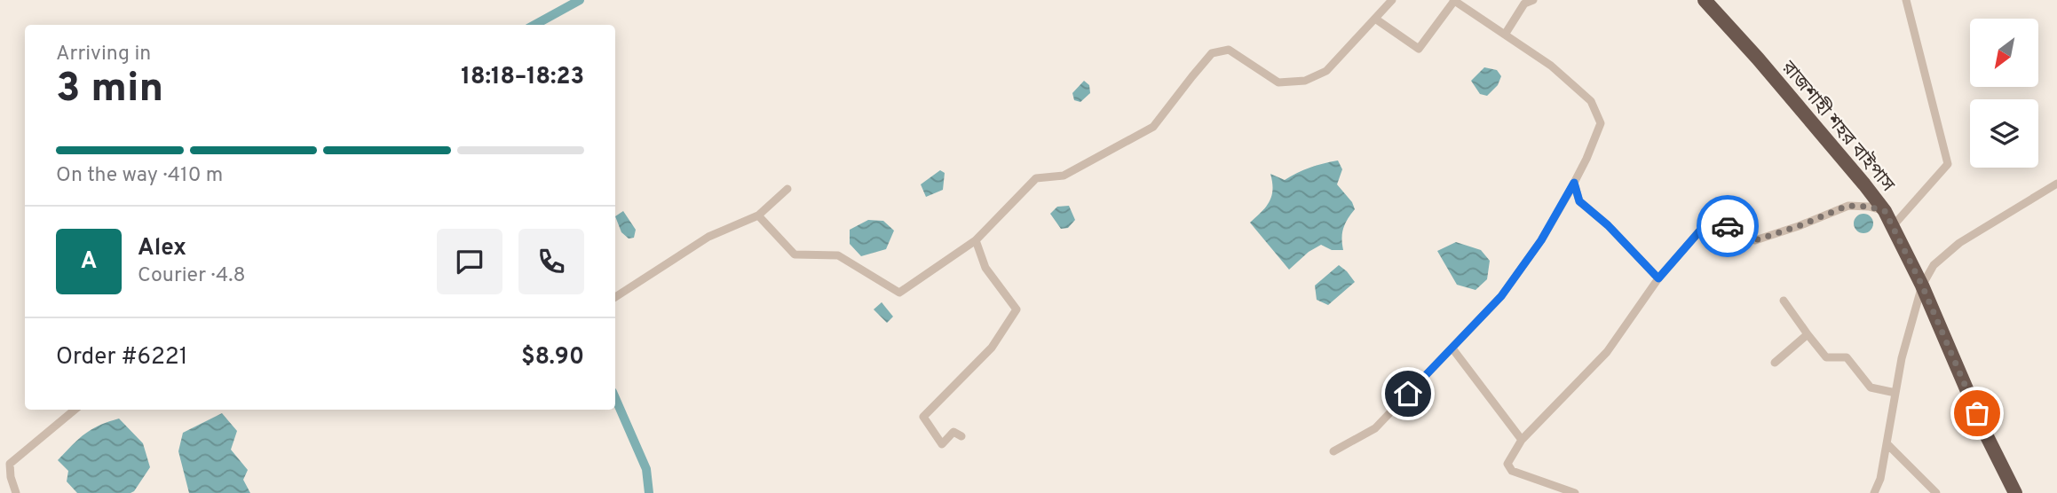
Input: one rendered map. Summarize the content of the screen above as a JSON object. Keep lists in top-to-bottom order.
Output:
{
  "streets": {
    "highway": ["রাজশাহী শহর বাইপাস"]
  },
  "north": "bottom left",
  "page": {
    "heading": ["3 min", "Arriving in", "18:18–18:23"],
    "panel": [
      "Alex",
      "Courier · 4.8",
      "Order #6221",
      "$8.90"
    ],
    "bar": "On the way · 410 m",
    "round": "A"
  }
}
